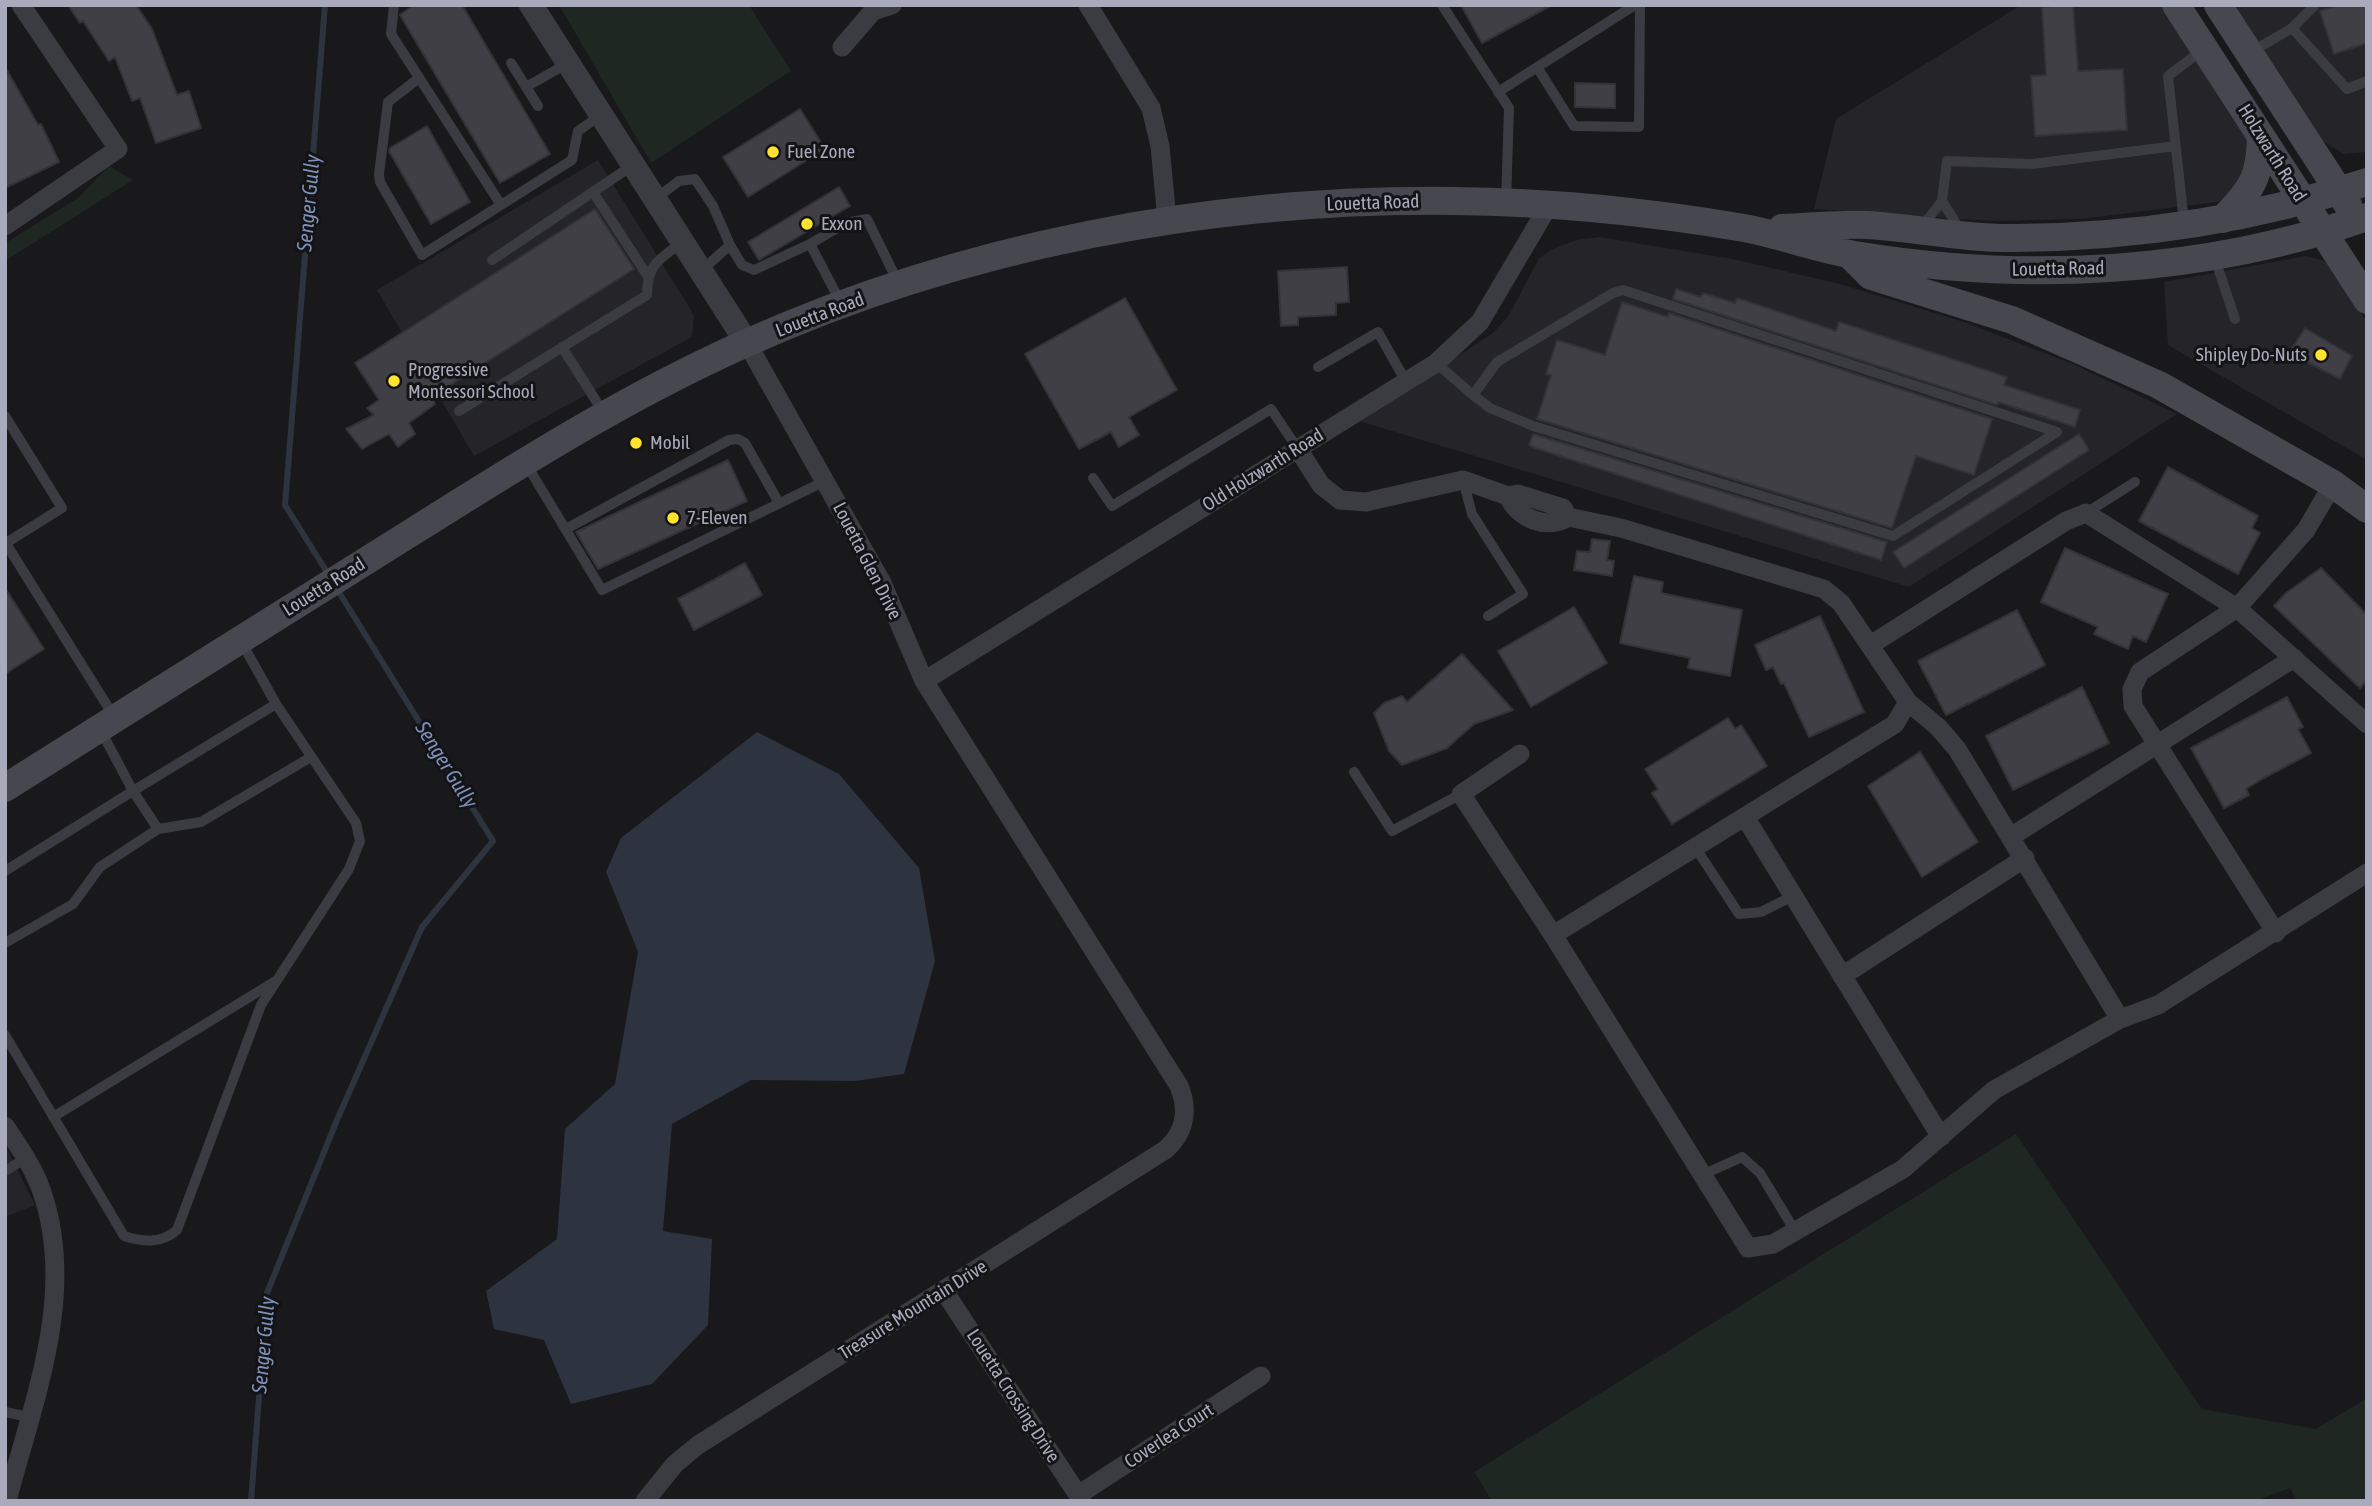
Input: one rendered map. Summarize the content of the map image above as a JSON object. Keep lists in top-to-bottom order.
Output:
{
  "streets": {
    "main road": ["Holzwarth Road", "Louetta Road"],
    "street": [
      "Old Holzwarth Road",
      "Louetta Glen Drive",
      "Treasure Mountain Drive",
      "Louetta Crossing Drive",
      "Coverlea Court"
    ]
  },
  "crossings": [
    ["Holzwarth Road", "Louetta Road"],
    ["Louetta Road", "Old Holzwarth Road"],
    ["Louetta Road", "Louetta Glen Drive"],
    ["Old Holzwarth Road", "Louetta Glen Drive"],
    ["Louetta Glen Drive", "Treasure Mountain Drive"],
    ["Treasure Mountain Drive", "Louetta Crossing Drive"],
    ["Louetta Crossing Drive", "Coverlea Court"]
  ],
  "water": ["Senger Gully"],
  "places": [
    "Fuel Zone",
    "Exxon",
    "Shipley Do-Nuts",
    "Progressive Montessori School",
    "Mobil",
    "7-Eleven"
  ]
}
